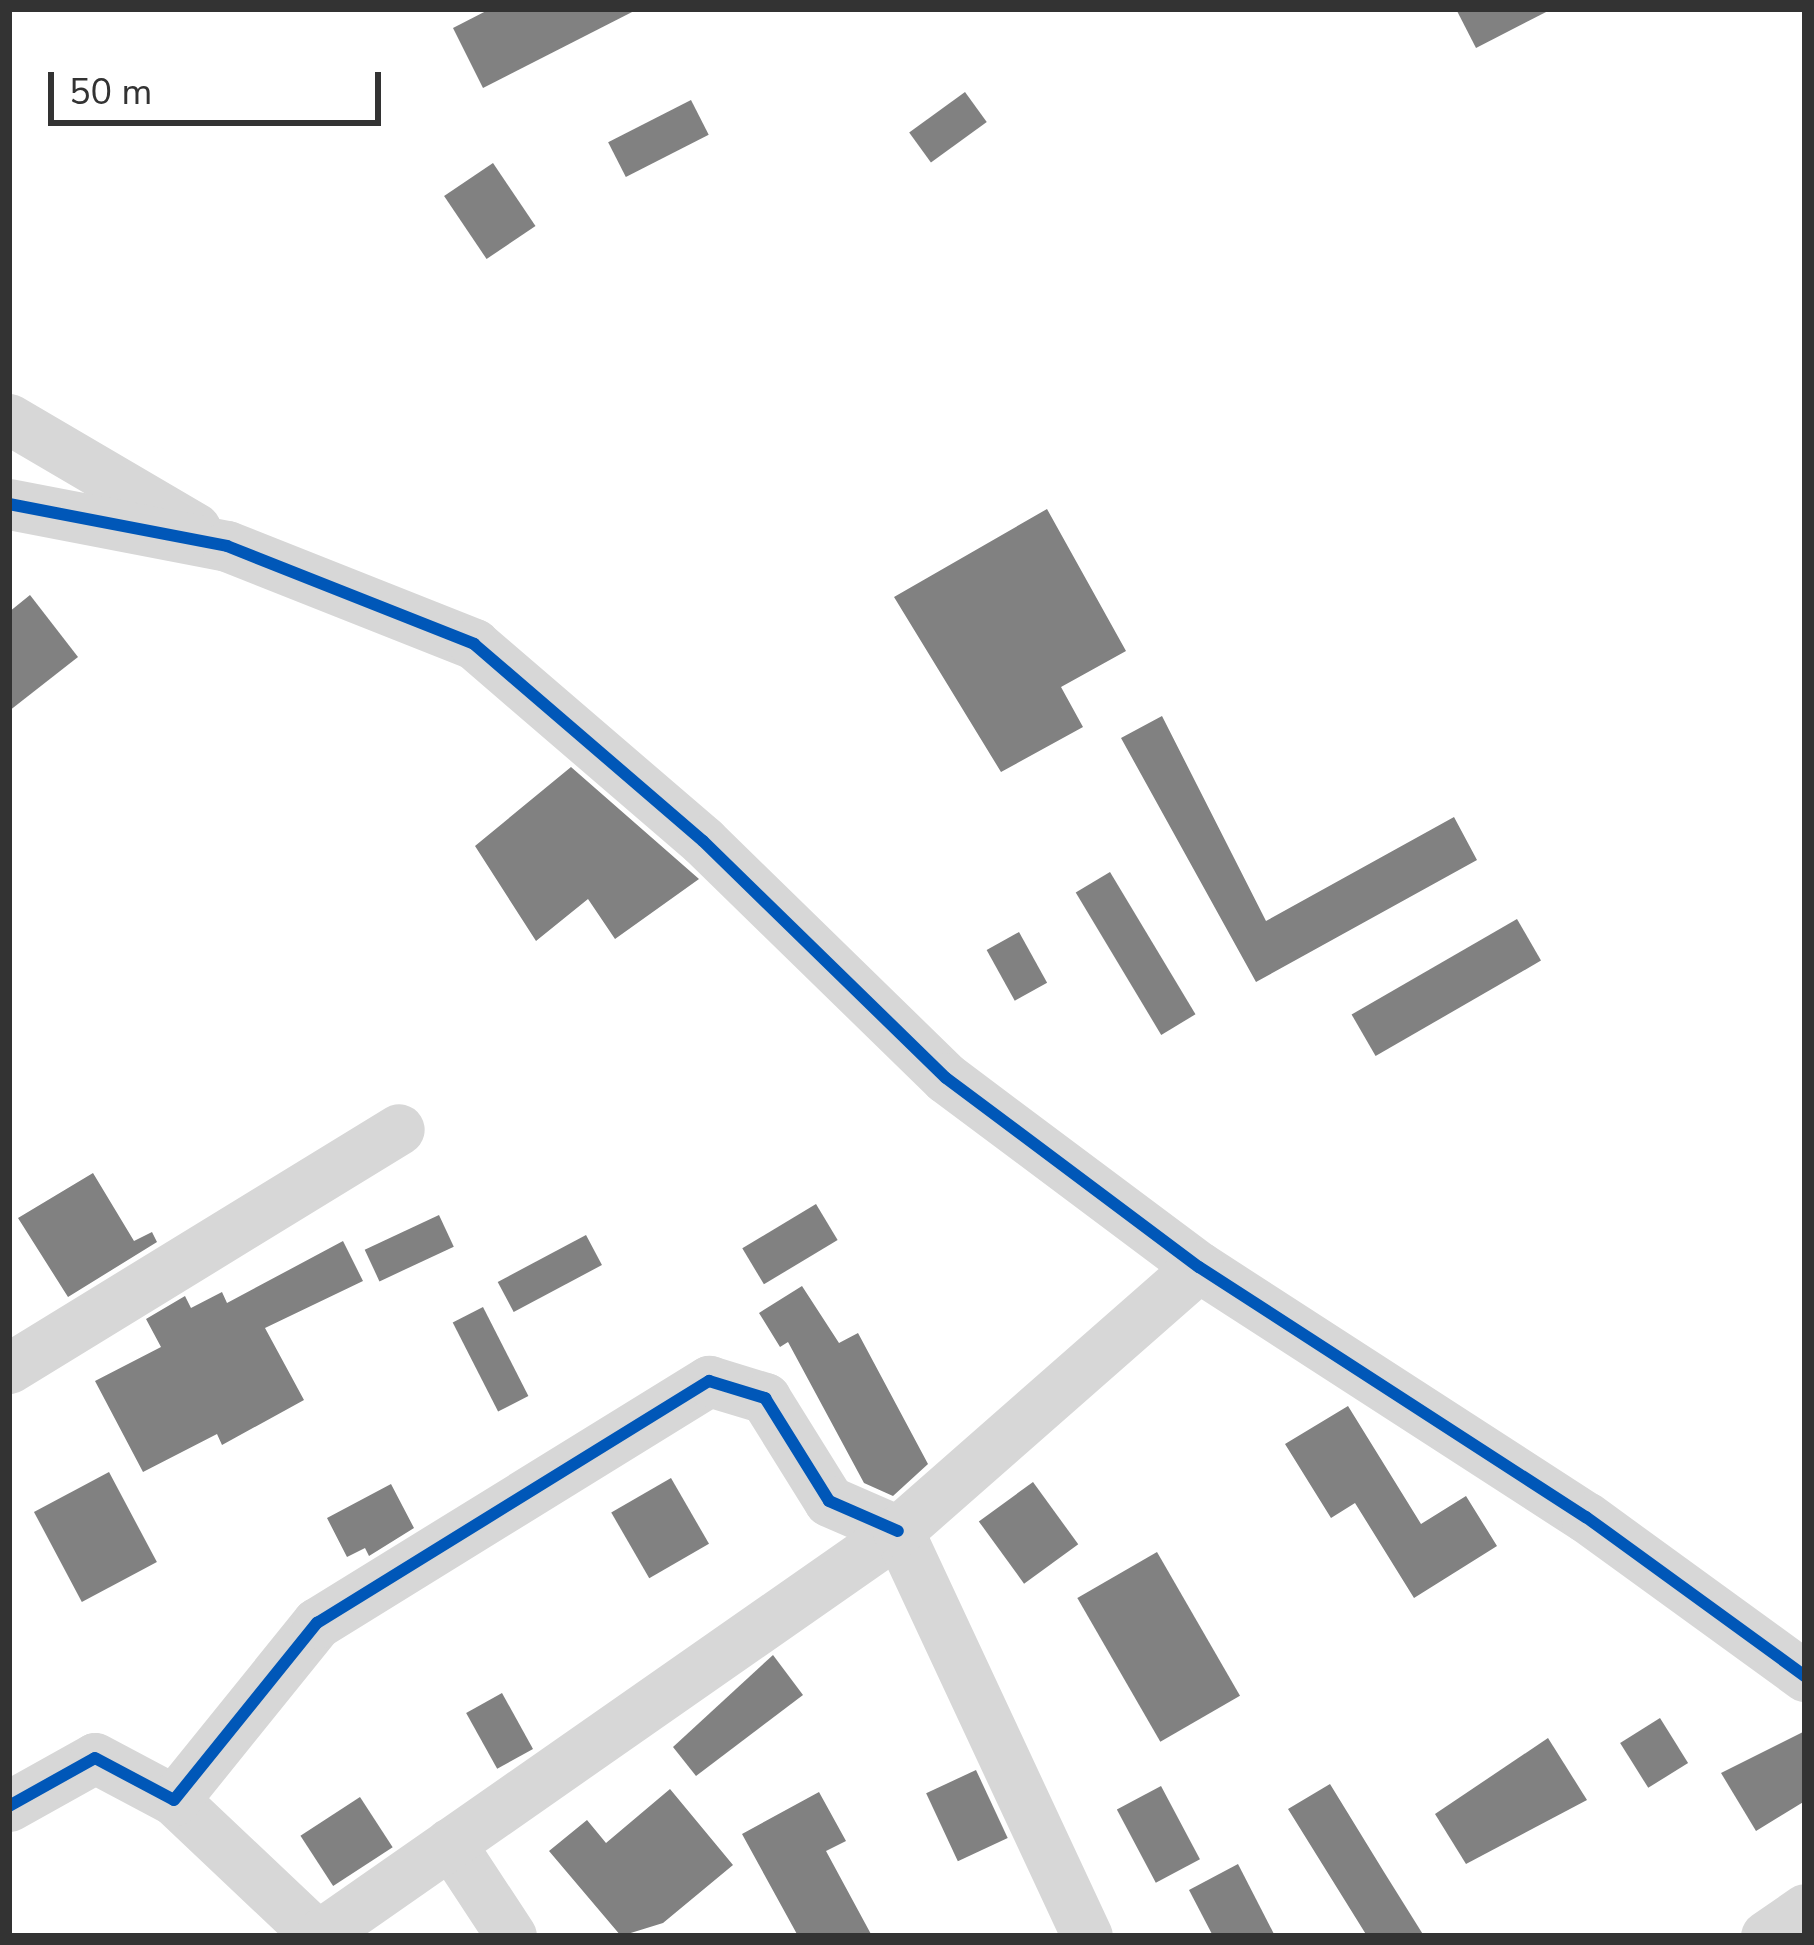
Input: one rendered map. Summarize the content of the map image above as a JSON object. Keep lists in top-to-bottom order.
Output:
{
  "scale_bar": "50 m"
}
